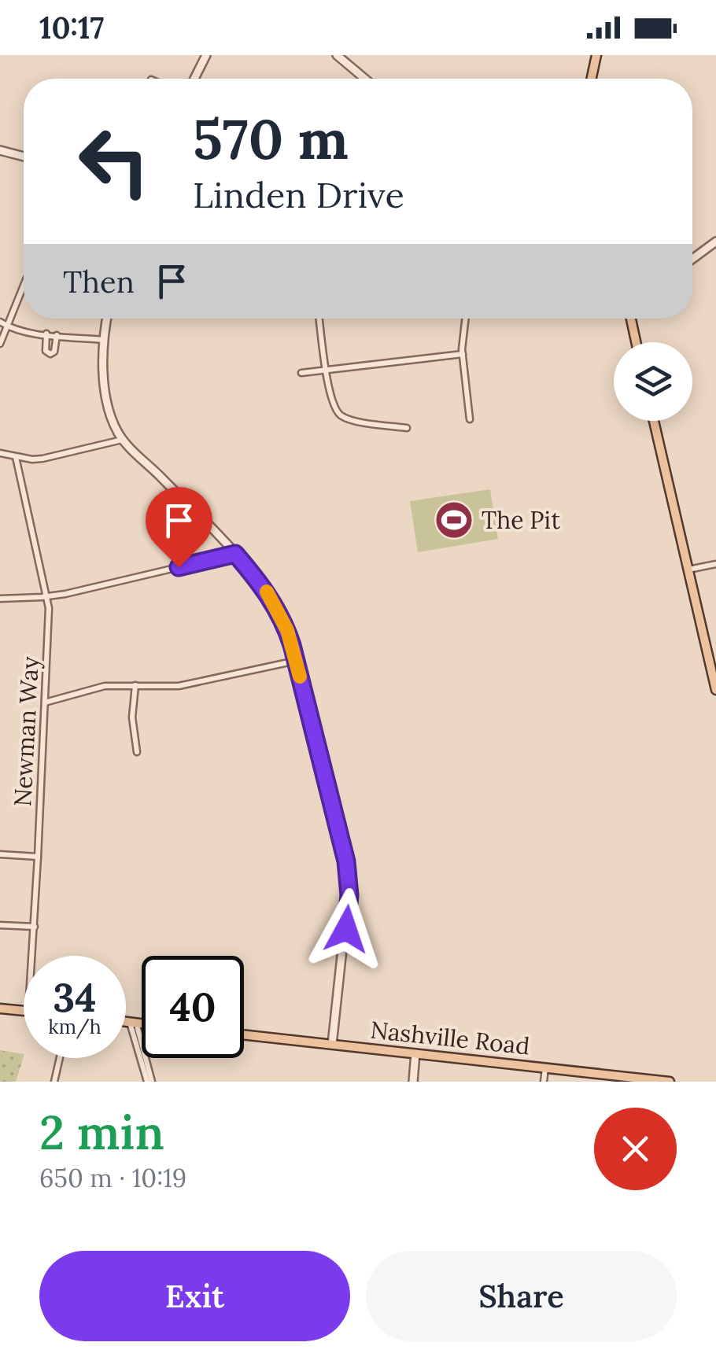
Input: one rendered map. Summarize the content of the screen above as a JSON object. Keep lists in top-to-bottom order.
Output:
{
  "streets": {
    "main road": ["Nashville Road"],
    "street": ["Newman Way"]
  },
  "places": {
    "sports": ["The Pit"]
  },
  "page": {
    "status": "10:17",
    "turn": ["570 m", "Linden Drive"],
    "then": "Then",
    "speed": "34 km/h",
    "limit": "40",
    "heading": ["2 min", "650 m · 10:19"],
    "buttons": ["Exit", "Share"]
  }
}
